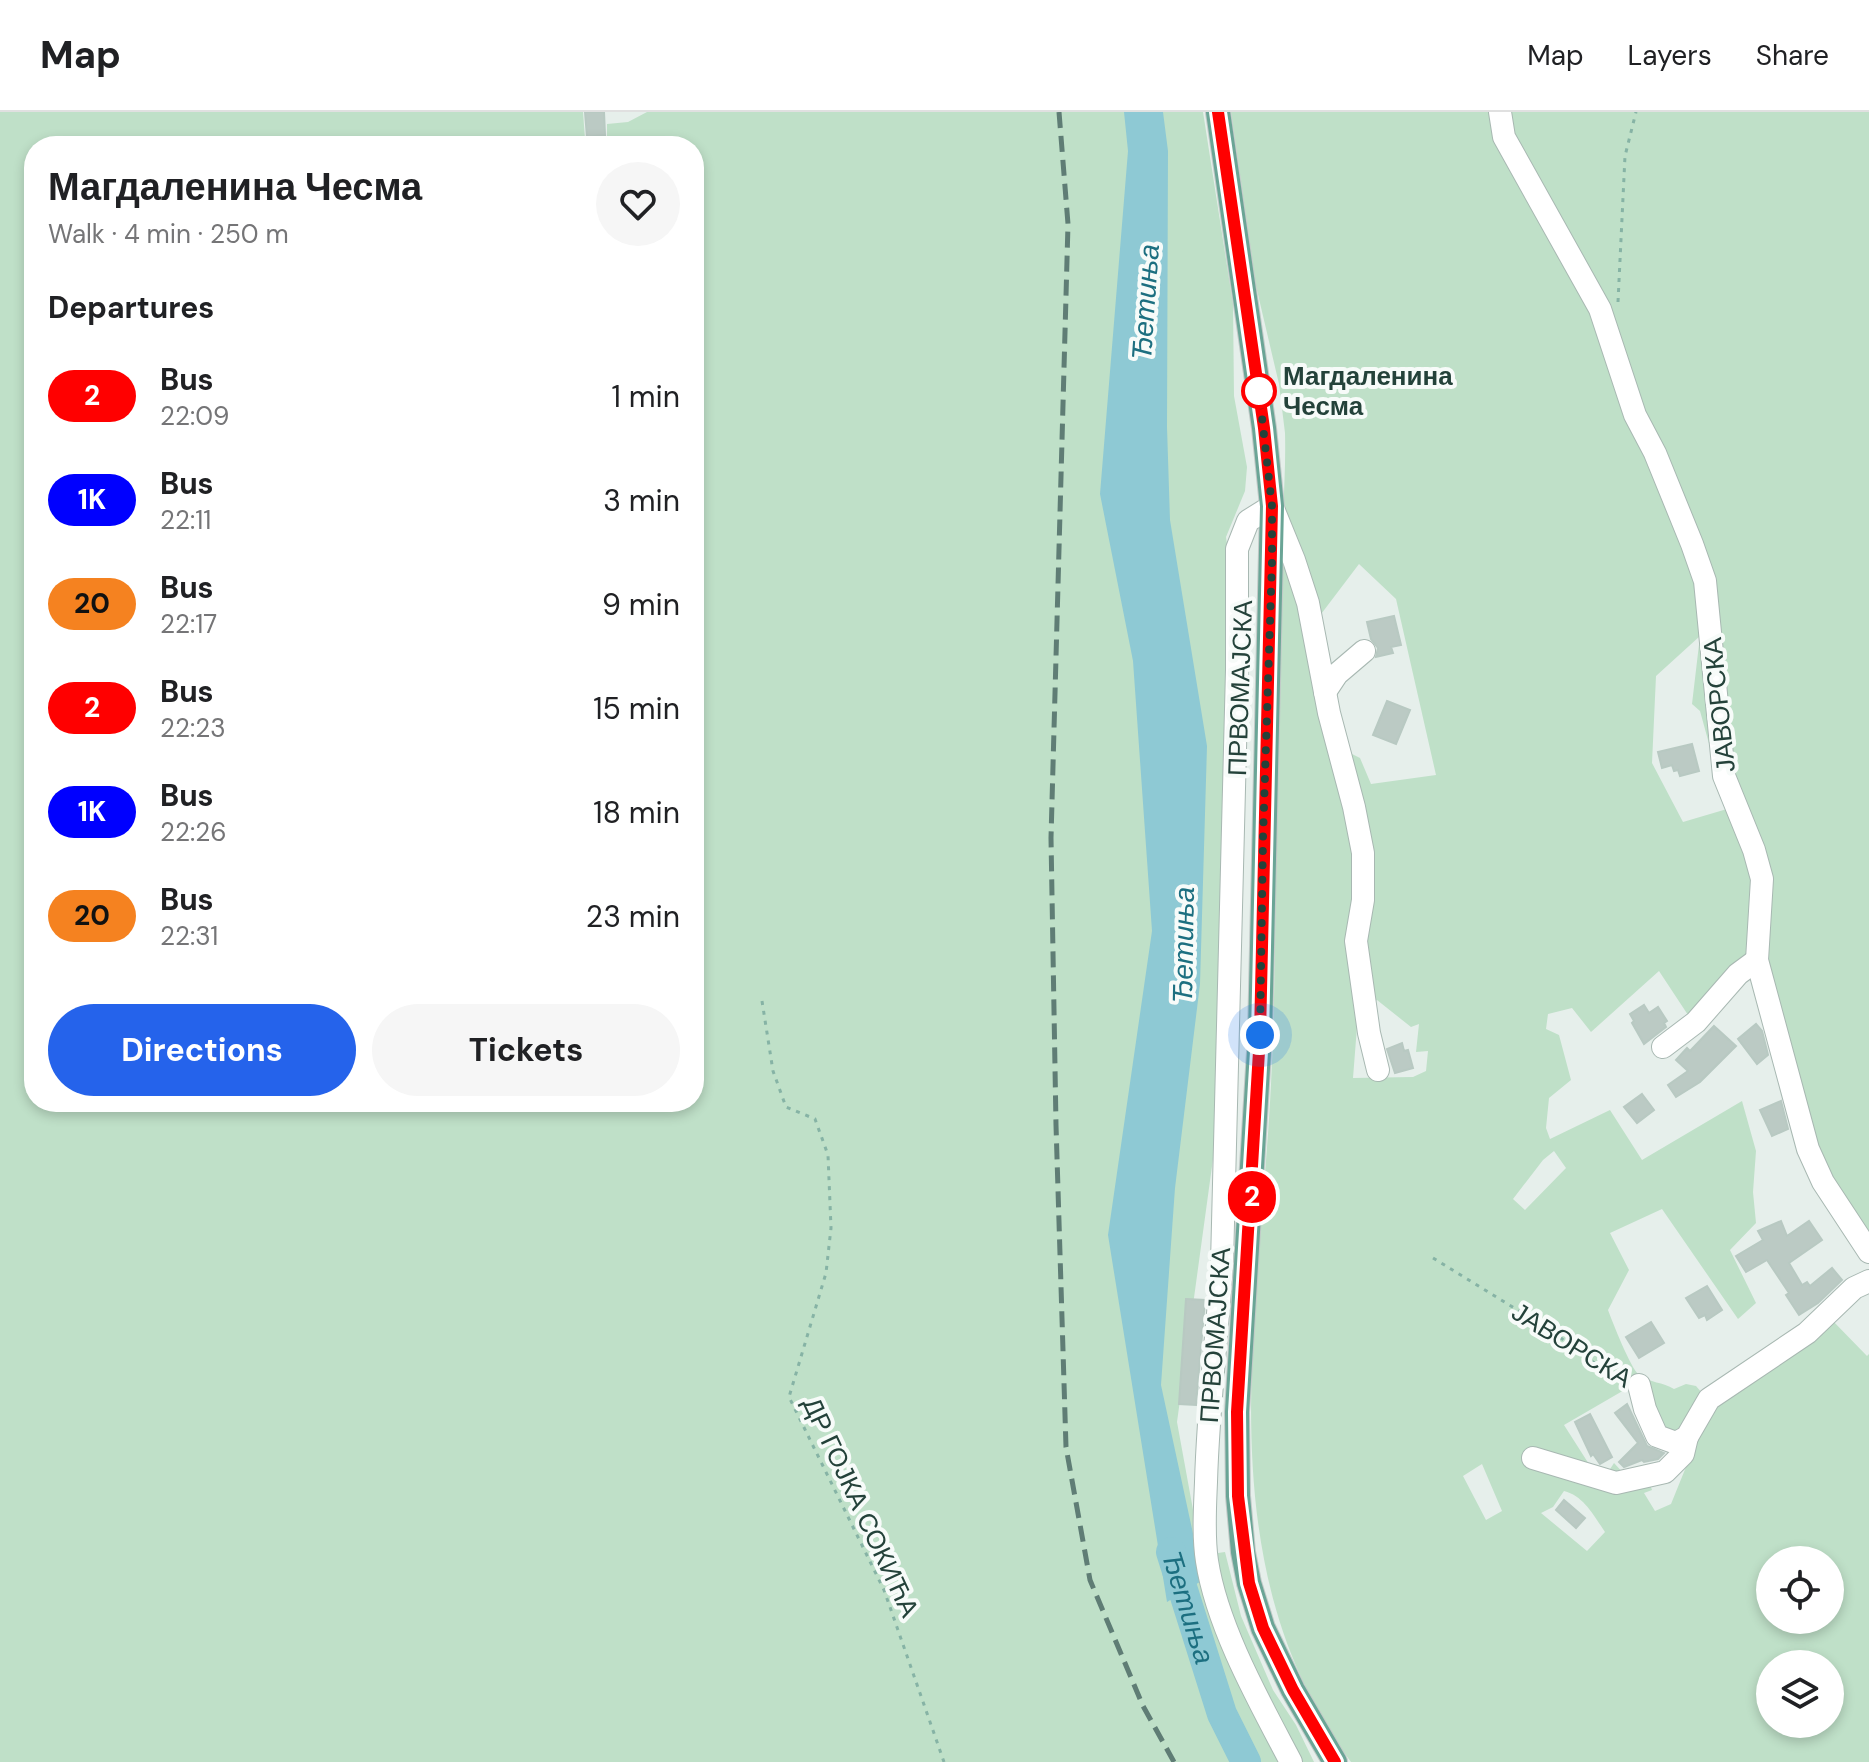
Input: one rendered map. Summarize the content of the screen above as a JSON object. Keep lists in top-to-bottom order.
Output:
{
  "streets": {
    "main road": ["ПРВОМАЈСКА"],
    "street": ["ЈАВОРСКА"],
    "path": ["ДР ГОЈКА СОКИЋА"]
  },
  "water": ["Ђетиња"],
  "places": ["Магдаленина Чесма"],
  "lines": ["bus line 2"],
  "page": {
    "header": "Map",
    "nav": ["Map", "Layers", "Share"],
    "on_map": "2",
    "heading": [
      ["Магдаленина Чесма", "Walk · 4 min · 250 m"],
      "Departures"
    ],
    "list": [
      {
        "mark": "2",
        "name": "Bus",
        "note": "22:09",
        "value": "1 min"
      },
      {
        "mark": "1K",
        "name": "Bus",
        "note": "22:11",
        "value": "3 min"
      },
      {
        "mark": "20",
        "name": "Bus",
        "note": "22:17",
        "value": "9 min"
      },
      {
        "mark": "2",
        "name": "Bus",
        "note": "22:23",
        "value": "15 min"
      },
      {
        "mark": "1K",
        "name": "Bus",
        "note": "22:26",
        "value": "18 min"
      },
      {
        "mark": "20",
        "name": "Bus",
        "note": "22:31",
        "value": "23 min"
      }
    ],
    "buttons": ["Directions", "Tickets"]
  }
}
